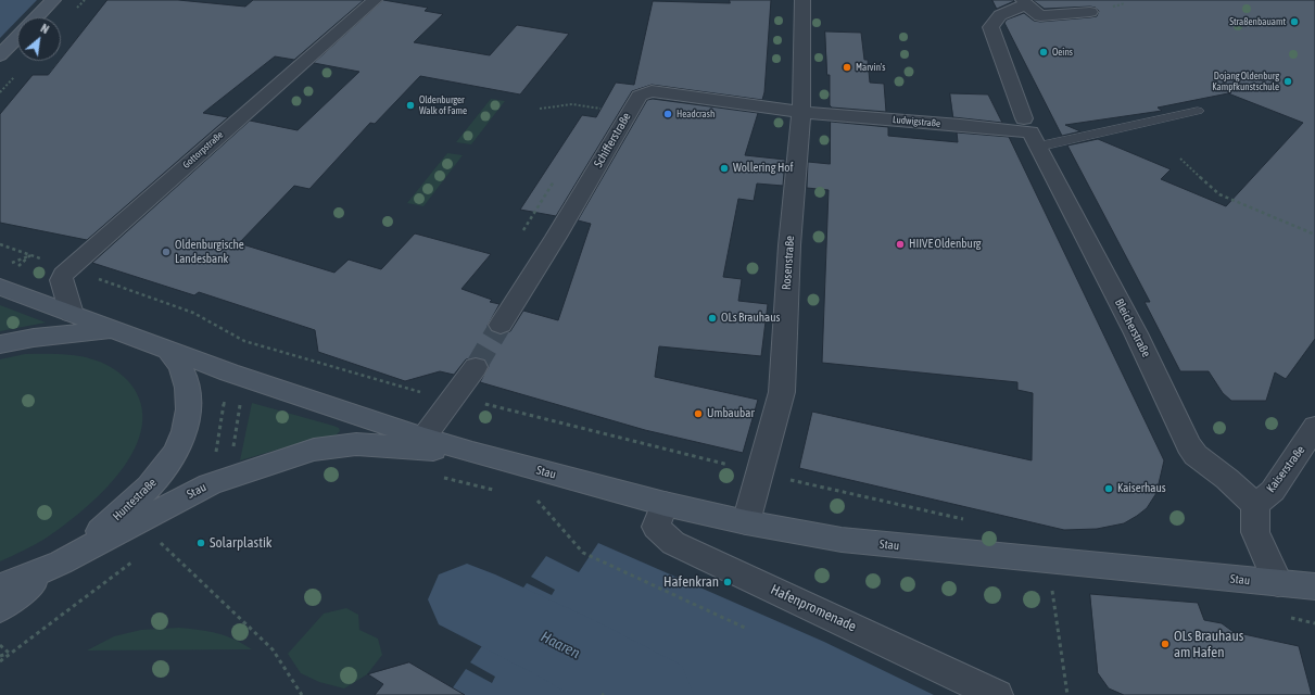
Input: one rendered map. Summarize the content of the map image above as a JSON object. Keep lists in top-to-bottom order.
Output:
{
  "streets": {
    "street": [
      "Ludwigstraße",
      "Schifferstraße",
      "Gottorpstraße",
      "Rosenstraße",
      "Bleicherstraße",
      "Kaiserstraße",
      "Stau",
      "Huntestraße",
      "Hafenpromenade"
    ]
  },
  "crossings": [
    ["Ludwigstraße", "Schifferstraße"],
    ["Ludwigstraße", "Rosenstraße"],
    ["Ludwigstraße", "Bleicherstraße"],
    ["Schifferstraße", "Rosenstraße"],
    ["Gottorpstraße", "Stau"],
    ["Rosenstraße", "Stau"],
    ["Bleicherstraße", "Kaiserstraße"],
    ["Stau", "Huntestraße"],
    ["Stau", "Hafenpromenade"]
  ],
  "water": ["Haaren"],
  "places": [
    "Straßenbauamt",
    "Oeins",
    "Marvin's",
    "Dojang Oldenburg Kampfkunstschule",
    "Oldenburger Walk of Fame",
    "Headcrash",
    "Wollering Hof",
    "HIIVE Oldenburg",
    "Oldenburgische Landesbank",
    "OLs Brauhaus",
    "Umbaubar",
    "Kaiserhaus",
    "Solarplastik",
    "Hafenkran",
    "OLs Brauhaus am Hafen"
  ],
  "north": "top right"
}
